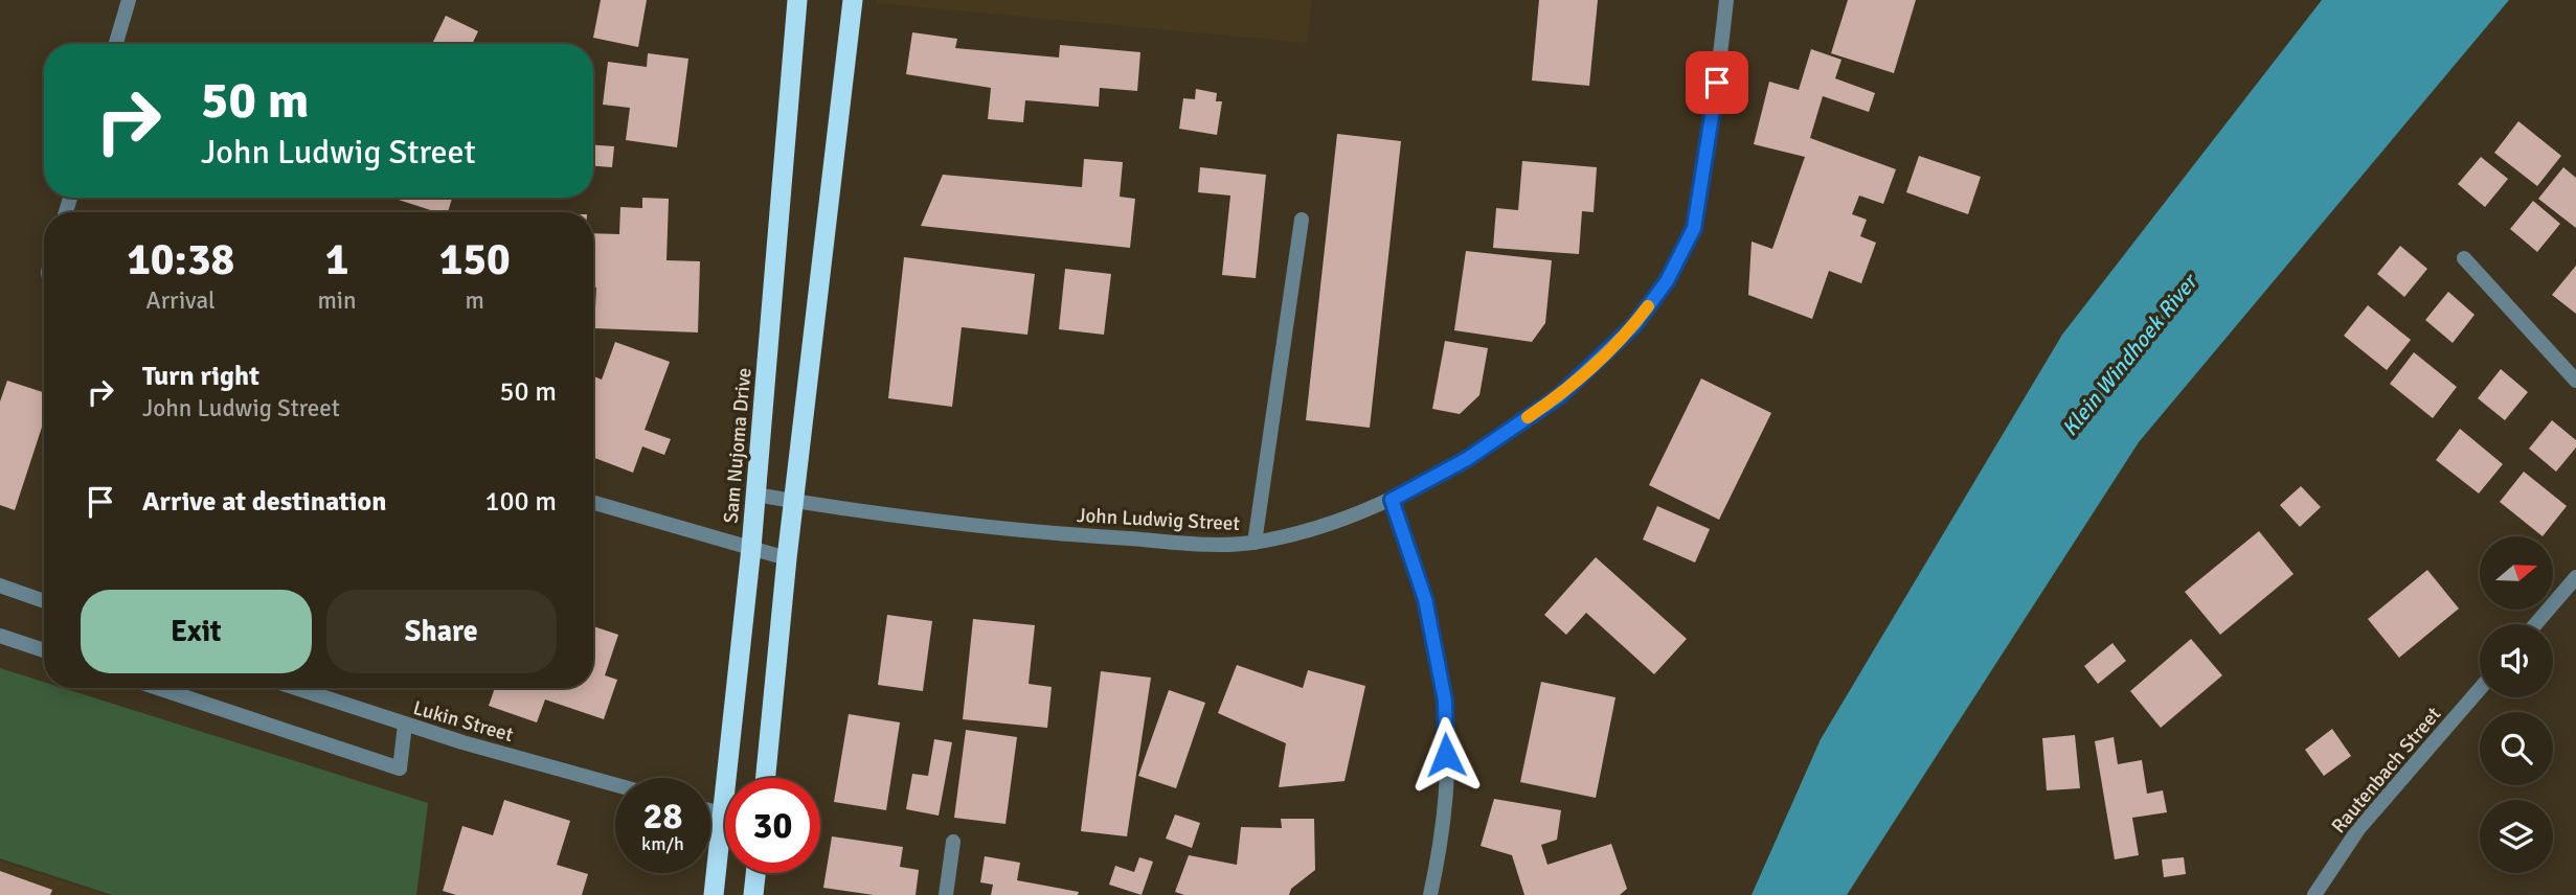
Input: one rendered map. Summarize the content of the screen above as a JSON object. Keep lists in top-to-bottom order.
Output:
{
  "streets": {
    "highway": ["Sam Nujoma Drive"],
    "street": ["John Ludwig Street", "Lukin Street", "Rautenbach Street"]
  },
  "crossings": [
    ["Sam Nujoma Drive", "John Ludwig Street"]
  ],
  "water": ["Klein Windhoek River"],
  "north": "right",
  "page": {
    "turn": ["50 m", "John Ludwig Street"],
    "eta": [
      "10:38",
      "Arrival",
      "1",
      "min",
      "150",
      "m"
    ],
    "list": [
      {
        "name": "Turn right",
        "note": "John Ludwig Street",
        "value": "50 m"
      },
      {
        "name": "Arrive at destination",
        "value": "100 m"
      }
    ],
    "buttons": ["Exit", "Share"],
    "speed": "28 km/h",
    "limit": "30"
  }
}
